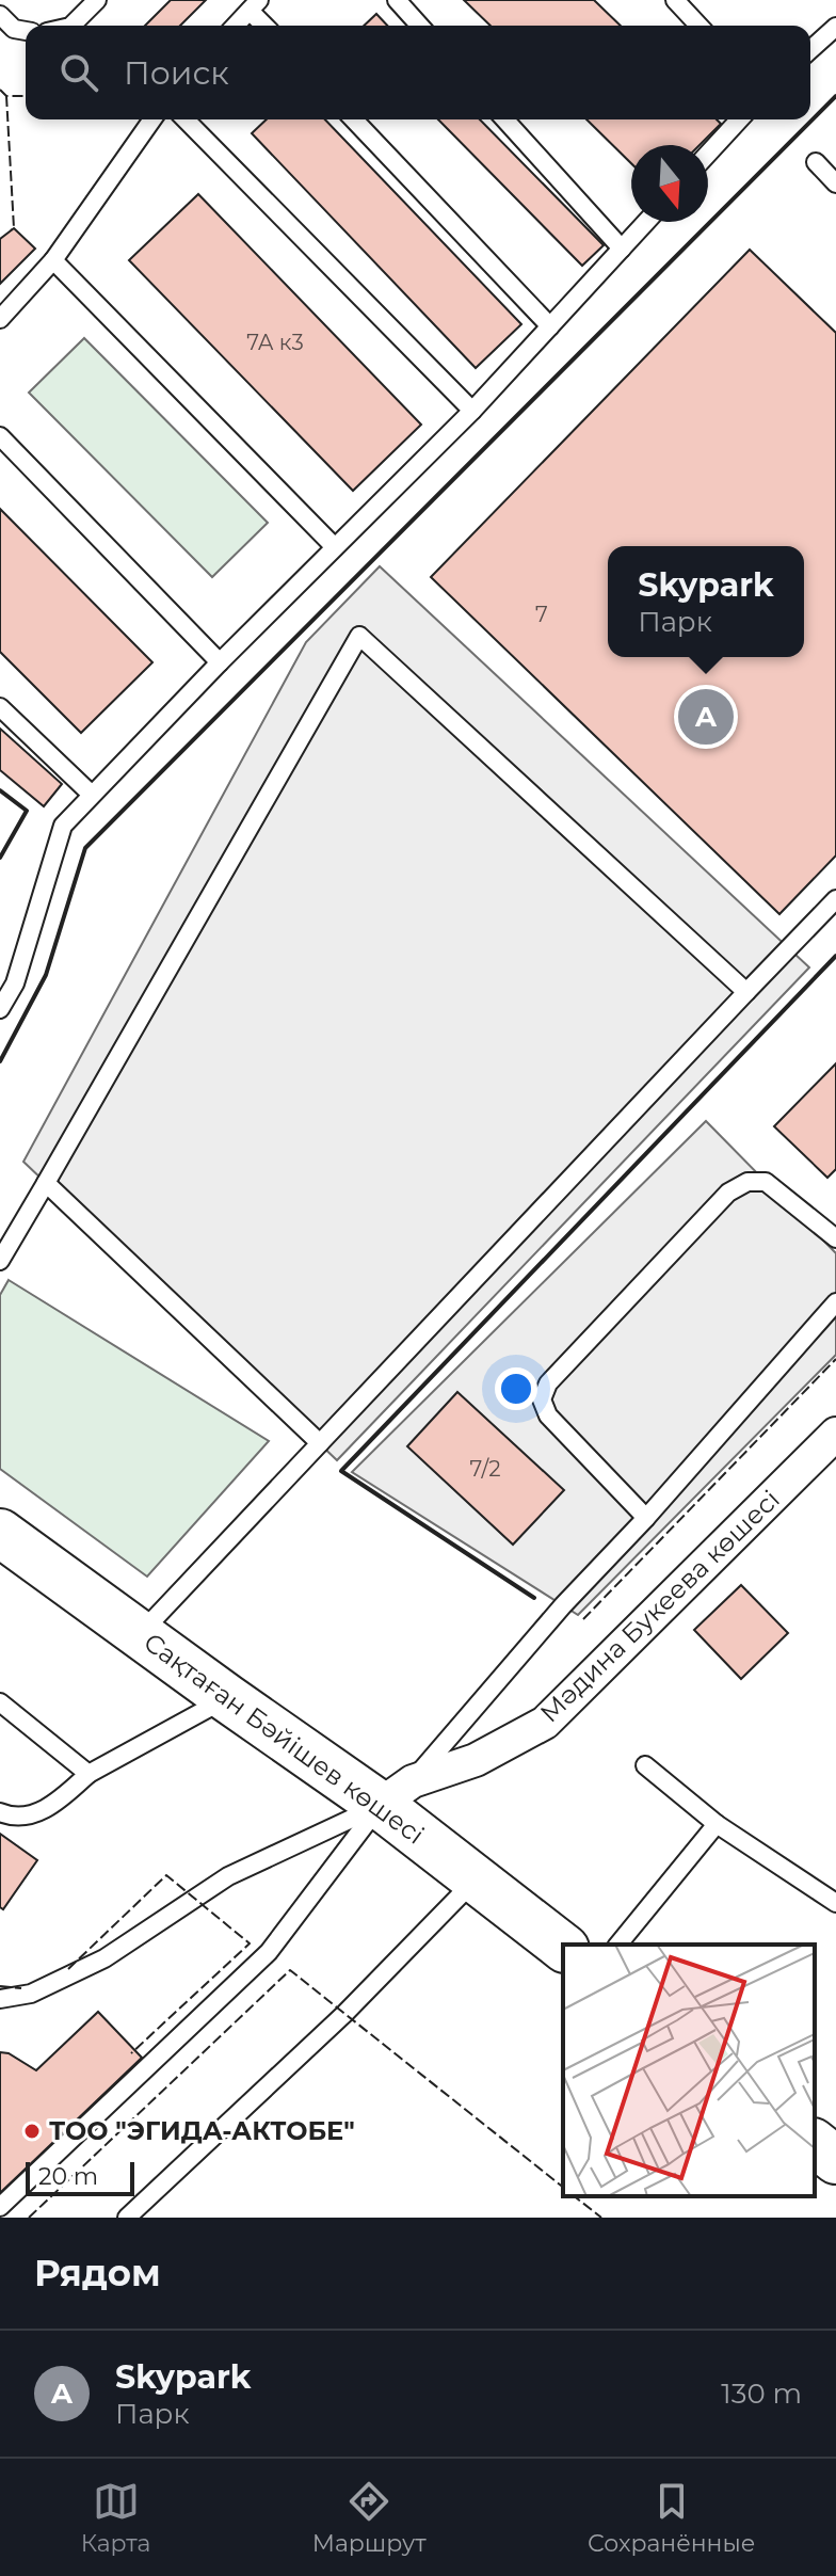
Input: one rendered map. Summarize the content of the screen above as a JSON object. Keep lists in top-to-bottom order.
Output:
{
  "streets": {
    "main road": ["Сақтаған Бәйішев көшесі"],
    "street": ["Мәдина Букеева көшесі"]
  },
  "crossings": [
    ["Мәдина Букеева көшесі", "Сақтаған Бәйішев көшесі"]
  ],
  "places": ["ТОО \"ЭГИДА-АКТОБЕ\""],
  "house_numbers": ["7А к3", "7", "7/2"],
  "scale_bar": "20 m",
  "north": "bottom",
  "page": {
    "search": "Поиск",
    "popup": ["Skypark", "Парк"],
    "pins": "A",
    "scale": "20 m",
    "heading": "Рядом",
    "list": [
      {
        "mark": "A",
        "name": "Skypark",
        "note": "Парк",
        "value": "130 m"
      }
    ],
    "nav": ["Карта", "Маршрут", "Сохранённые"]
  }
}
